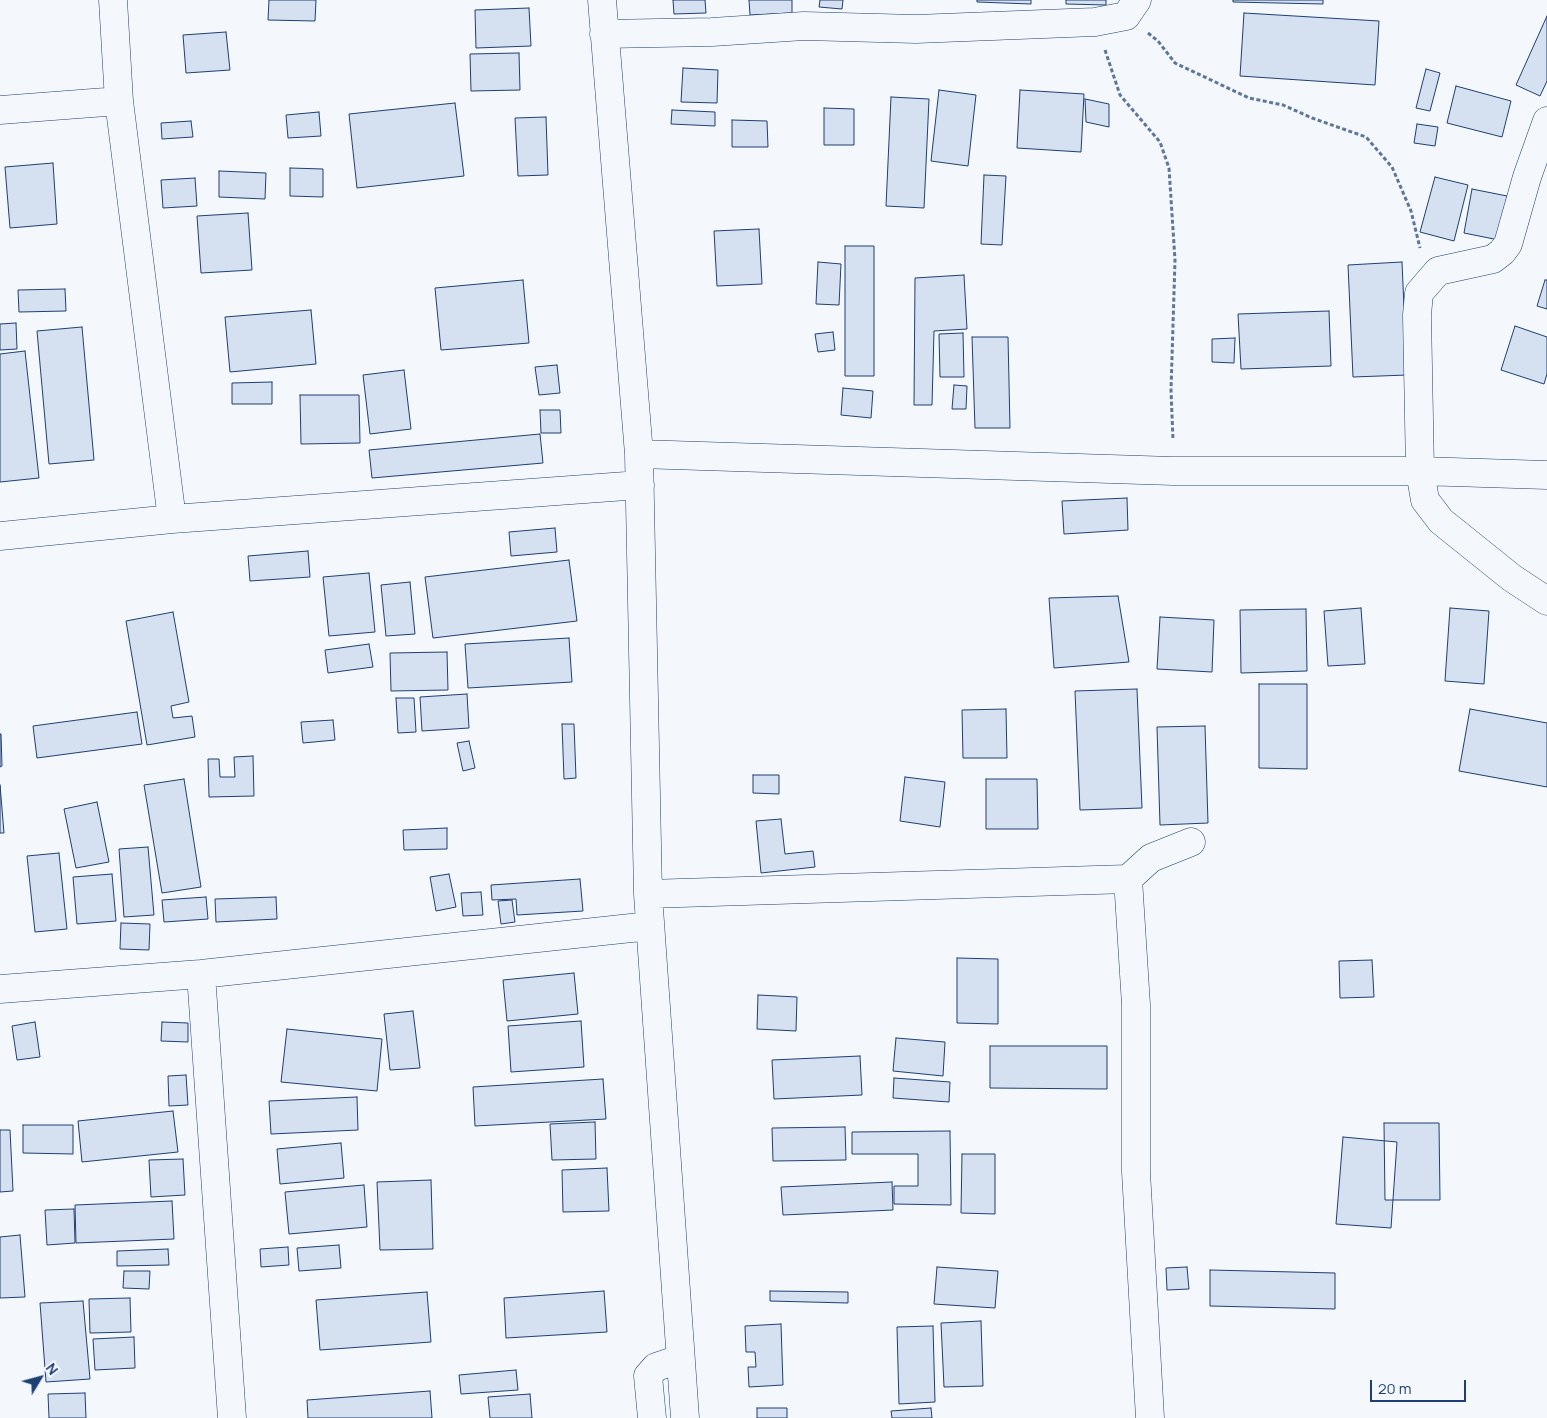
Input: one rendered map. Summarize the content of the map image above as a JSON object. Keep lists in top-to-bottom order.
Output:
{
  "scale_bar": "20 m",
  "north": "top right"
}
